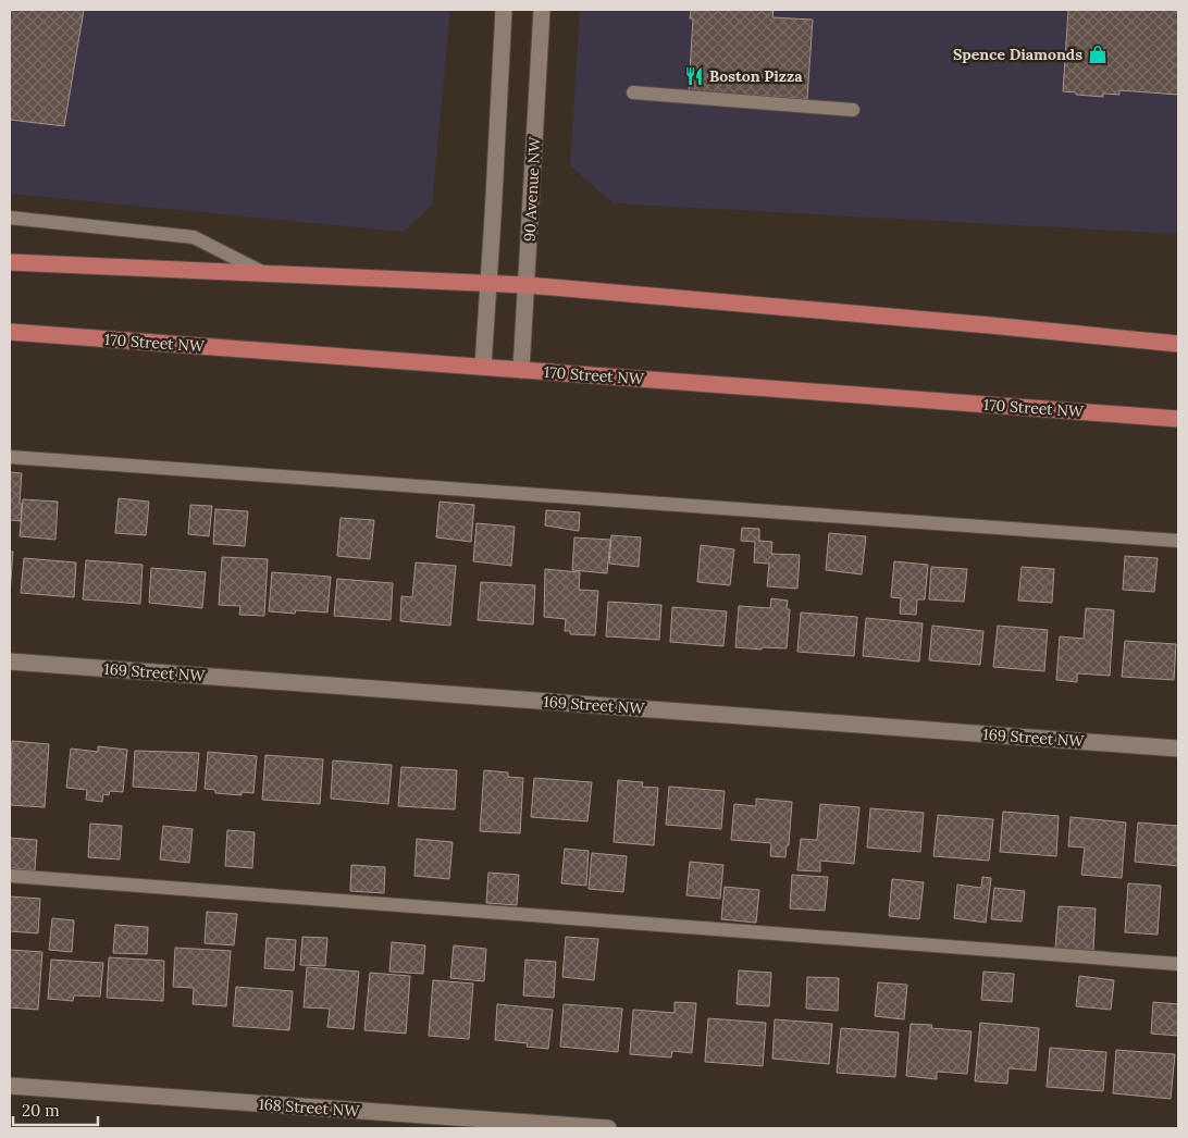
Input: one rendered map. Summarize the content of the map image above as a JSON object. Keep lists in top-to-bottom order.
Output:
{
  "streets": {
    "main road": ["170 Street NW"],
    "street": ["90 Avenue NW", "169 Street NW", "168 Street NW"]
  },
  "crossings": [
    ["90 Avenue NW", "170 Street NW"]
  ],
  "places": {
    "shop": ["Spence Diamonds"],
    "restaurant": ["Boston Pizza"]
  },
  "scale_bar": "20 m"
}
